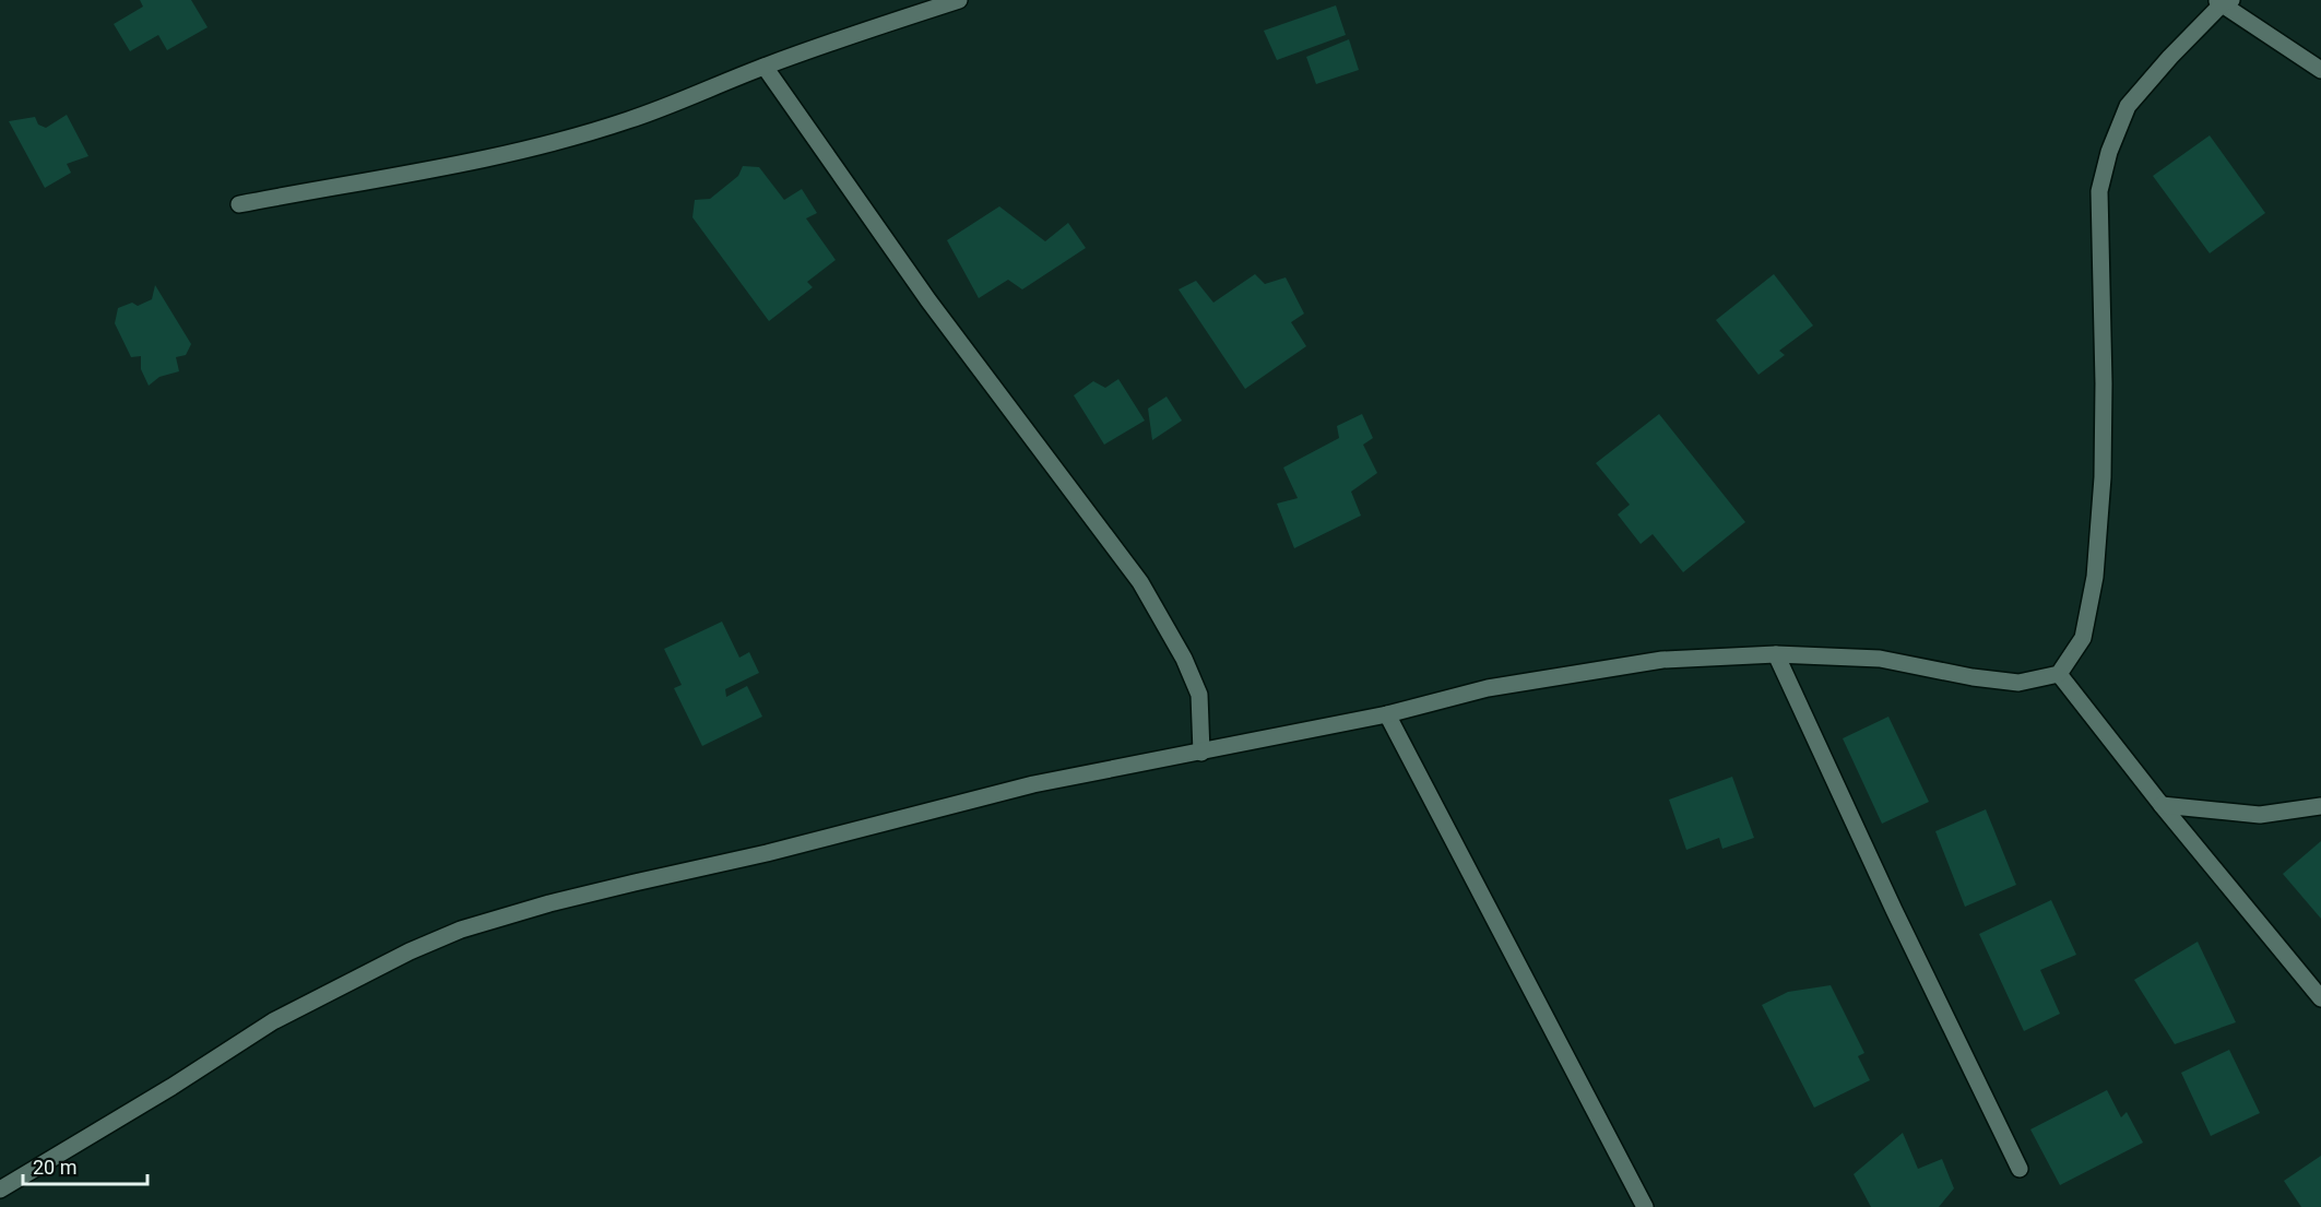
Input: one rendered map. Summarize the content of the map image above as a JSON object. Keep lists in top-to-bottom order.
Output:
{
  "scale_bar": "20 m"
}
